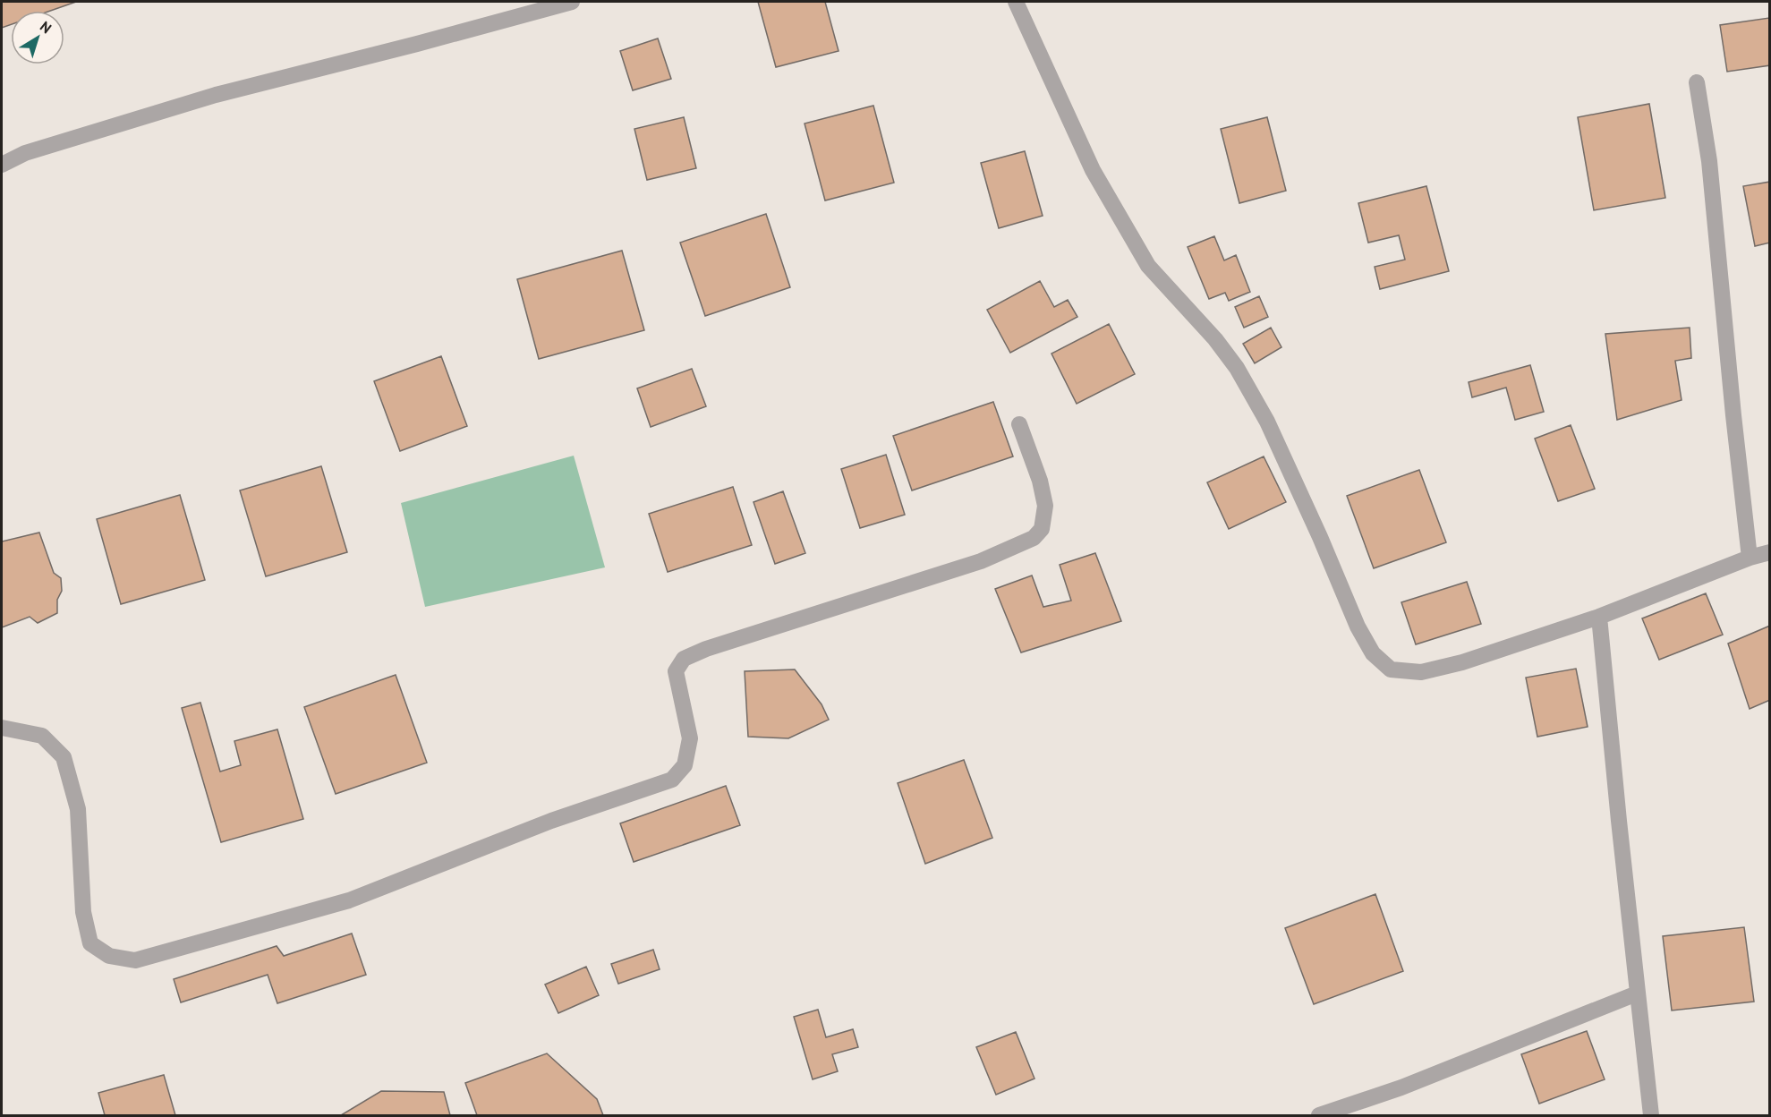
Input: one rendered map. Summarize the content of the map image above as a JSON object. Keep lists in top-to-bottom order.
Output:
{
  "north": "top right"
}
